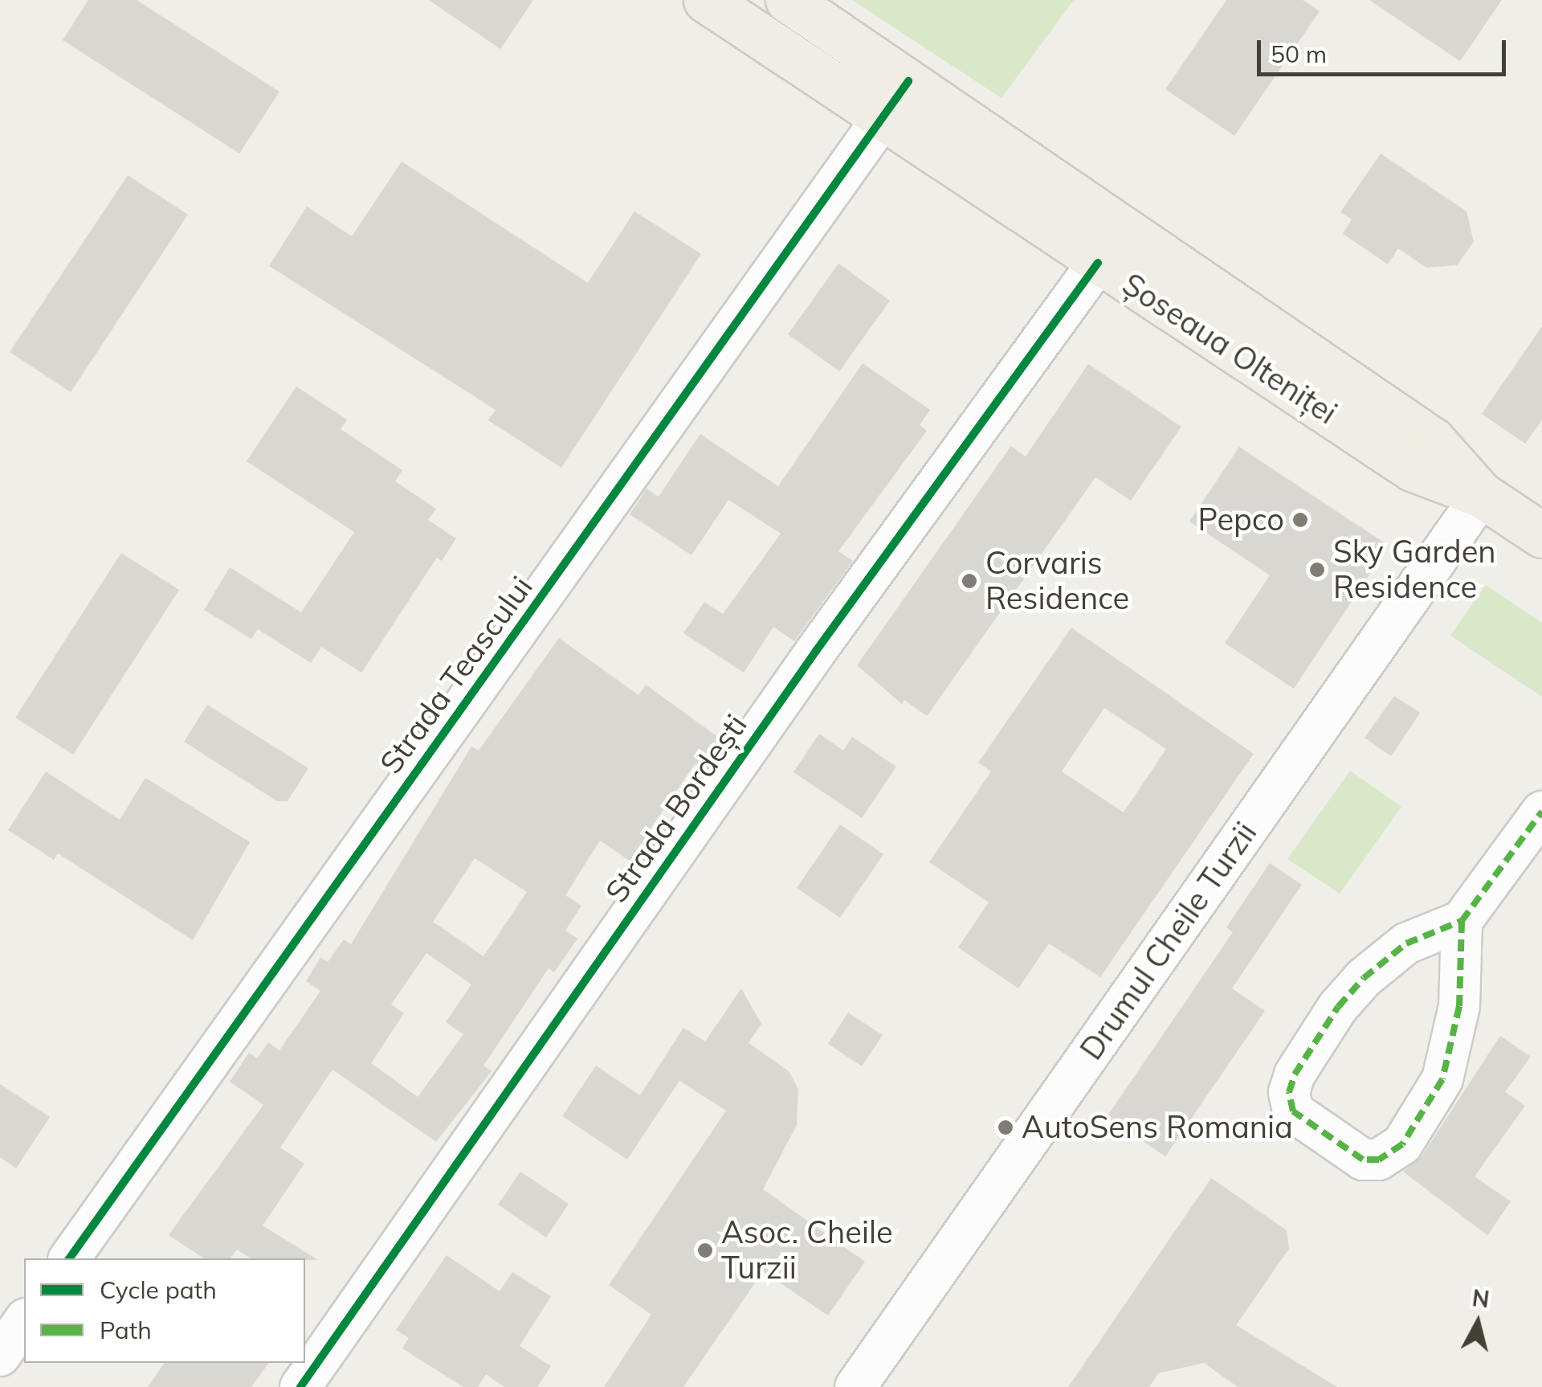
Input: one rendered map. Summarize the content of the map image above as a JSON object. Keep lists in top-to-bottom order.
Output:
{
  "streets": {
    "main road": ["Șoseaua Olteniței"],
    "street": ["Strada Teascului", "Strada Bordești", "Drumul Cheile Turzii"]
  },
  "crossings": [
    ["Șoseaua Olteniței", "Strada Teascului"],
    ["Șoseaua Olteniței", "Strada Bordești"],
    ["Șoseaua Olteniței", "Drumul Cheile Turzii"]
  ],
  "places": [
    "Pepco",
    "Sky Garden Residence",
    "Corvaris Residence",
    "AutoSens Romania",
    "Asoc. Cheile Turzii"
  ],
  "legend": ["Cycle path", "Path"],
  "scale_bar": "50 m",
  "north": "top"
}
